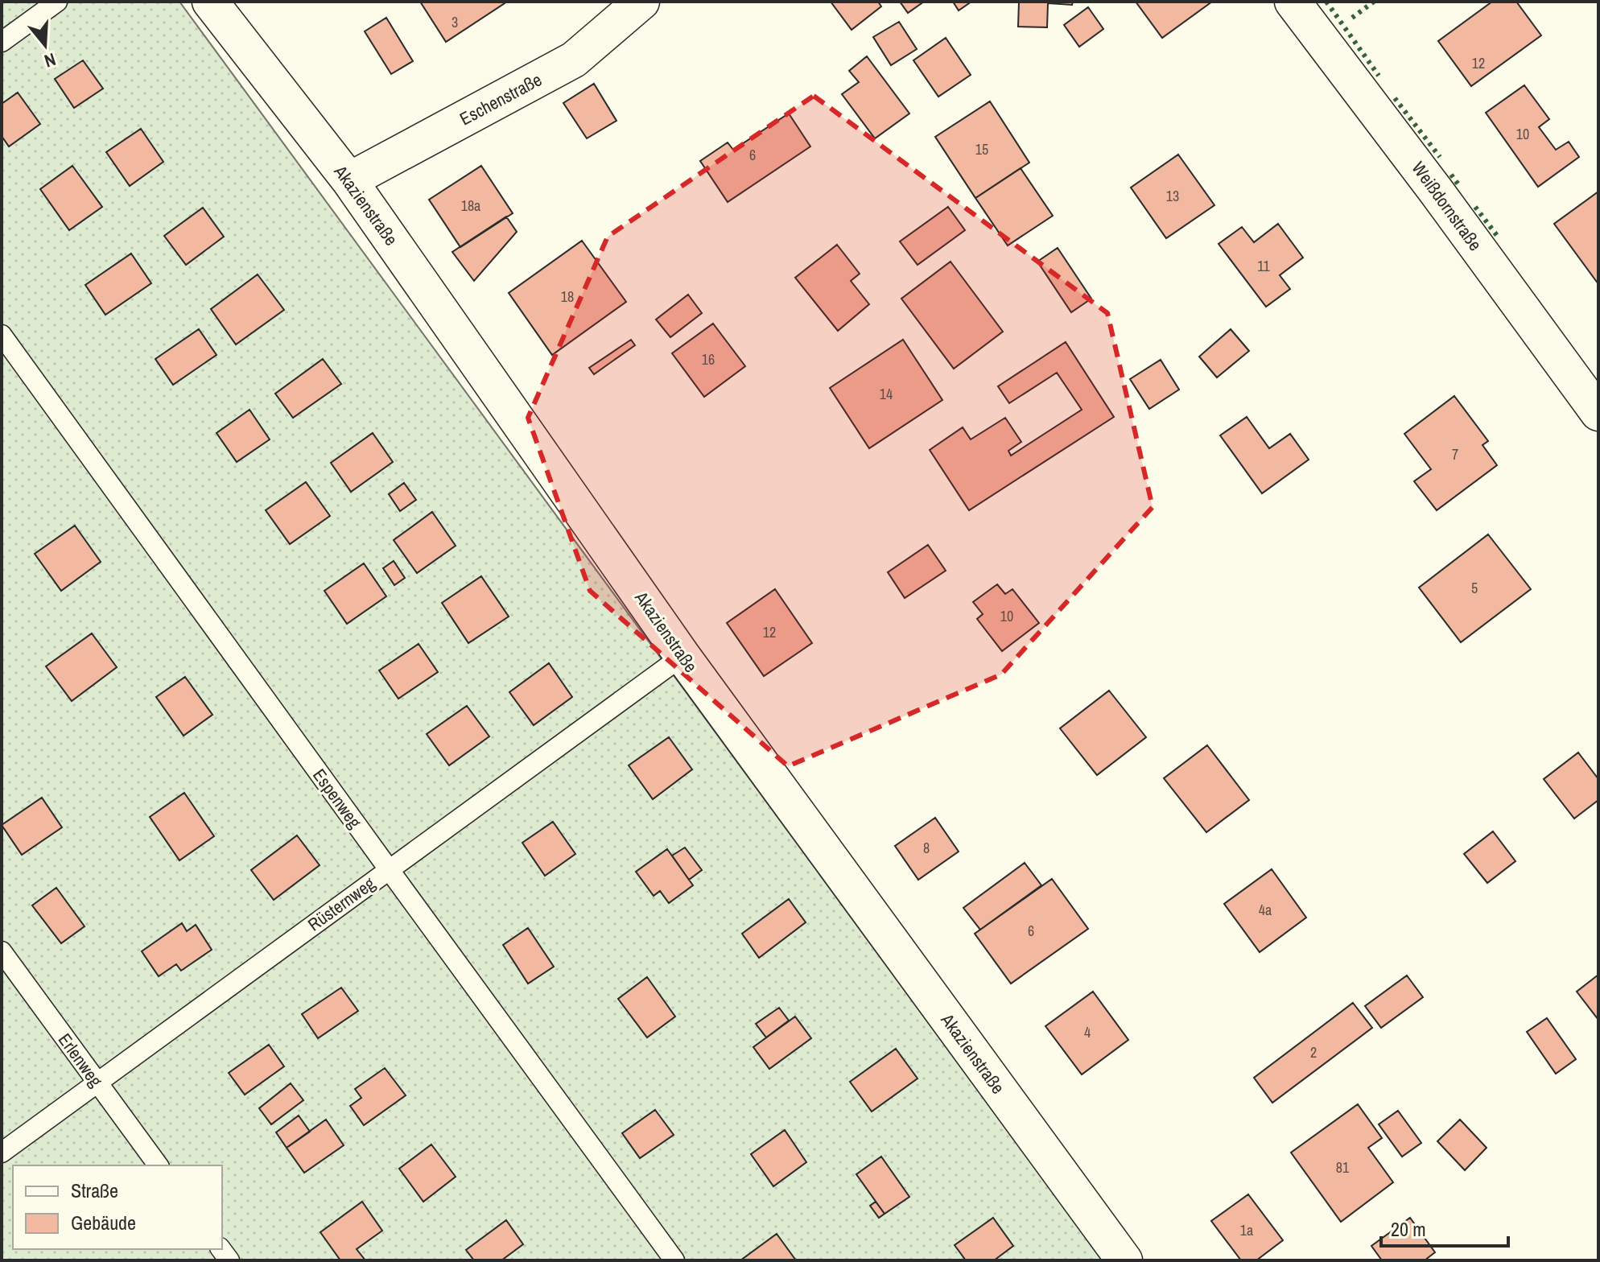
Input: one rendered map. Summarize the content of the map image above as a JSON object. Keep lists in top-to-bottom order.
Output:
{
  "streets": {
    "street": ["Eschenstraße", "Akazienstraße", "Weißdornstraße"],
    "lane": ["Espenweg", "Rüsternweg", "Erlenweg"]
  },
  "crossings": [
    ["Eschenstraße", "Akazienstraße"],
    ["Akazienstraße", "Rüsternweg"],
    ["Espenweg", "Rüsternweg"],
    ["Rüsternweg", "Erlenweg"]
  ],
  "house_numbers": [
    "3",
    "12",
    "10",
    "15",
    "6",
    "13",
    "18a",
    "11",
    "18",
    "16",
    "14",
    "7",
    "5",
    "10",
    "12",
    "8",
    "4a",
    "6",
    "4",
    "2",
    "81",
    "1a"
  ],
  "legend": ["Straße", "Gebäude"],
  "scale_bar": "20 m",
  "north": "bottom"
}
